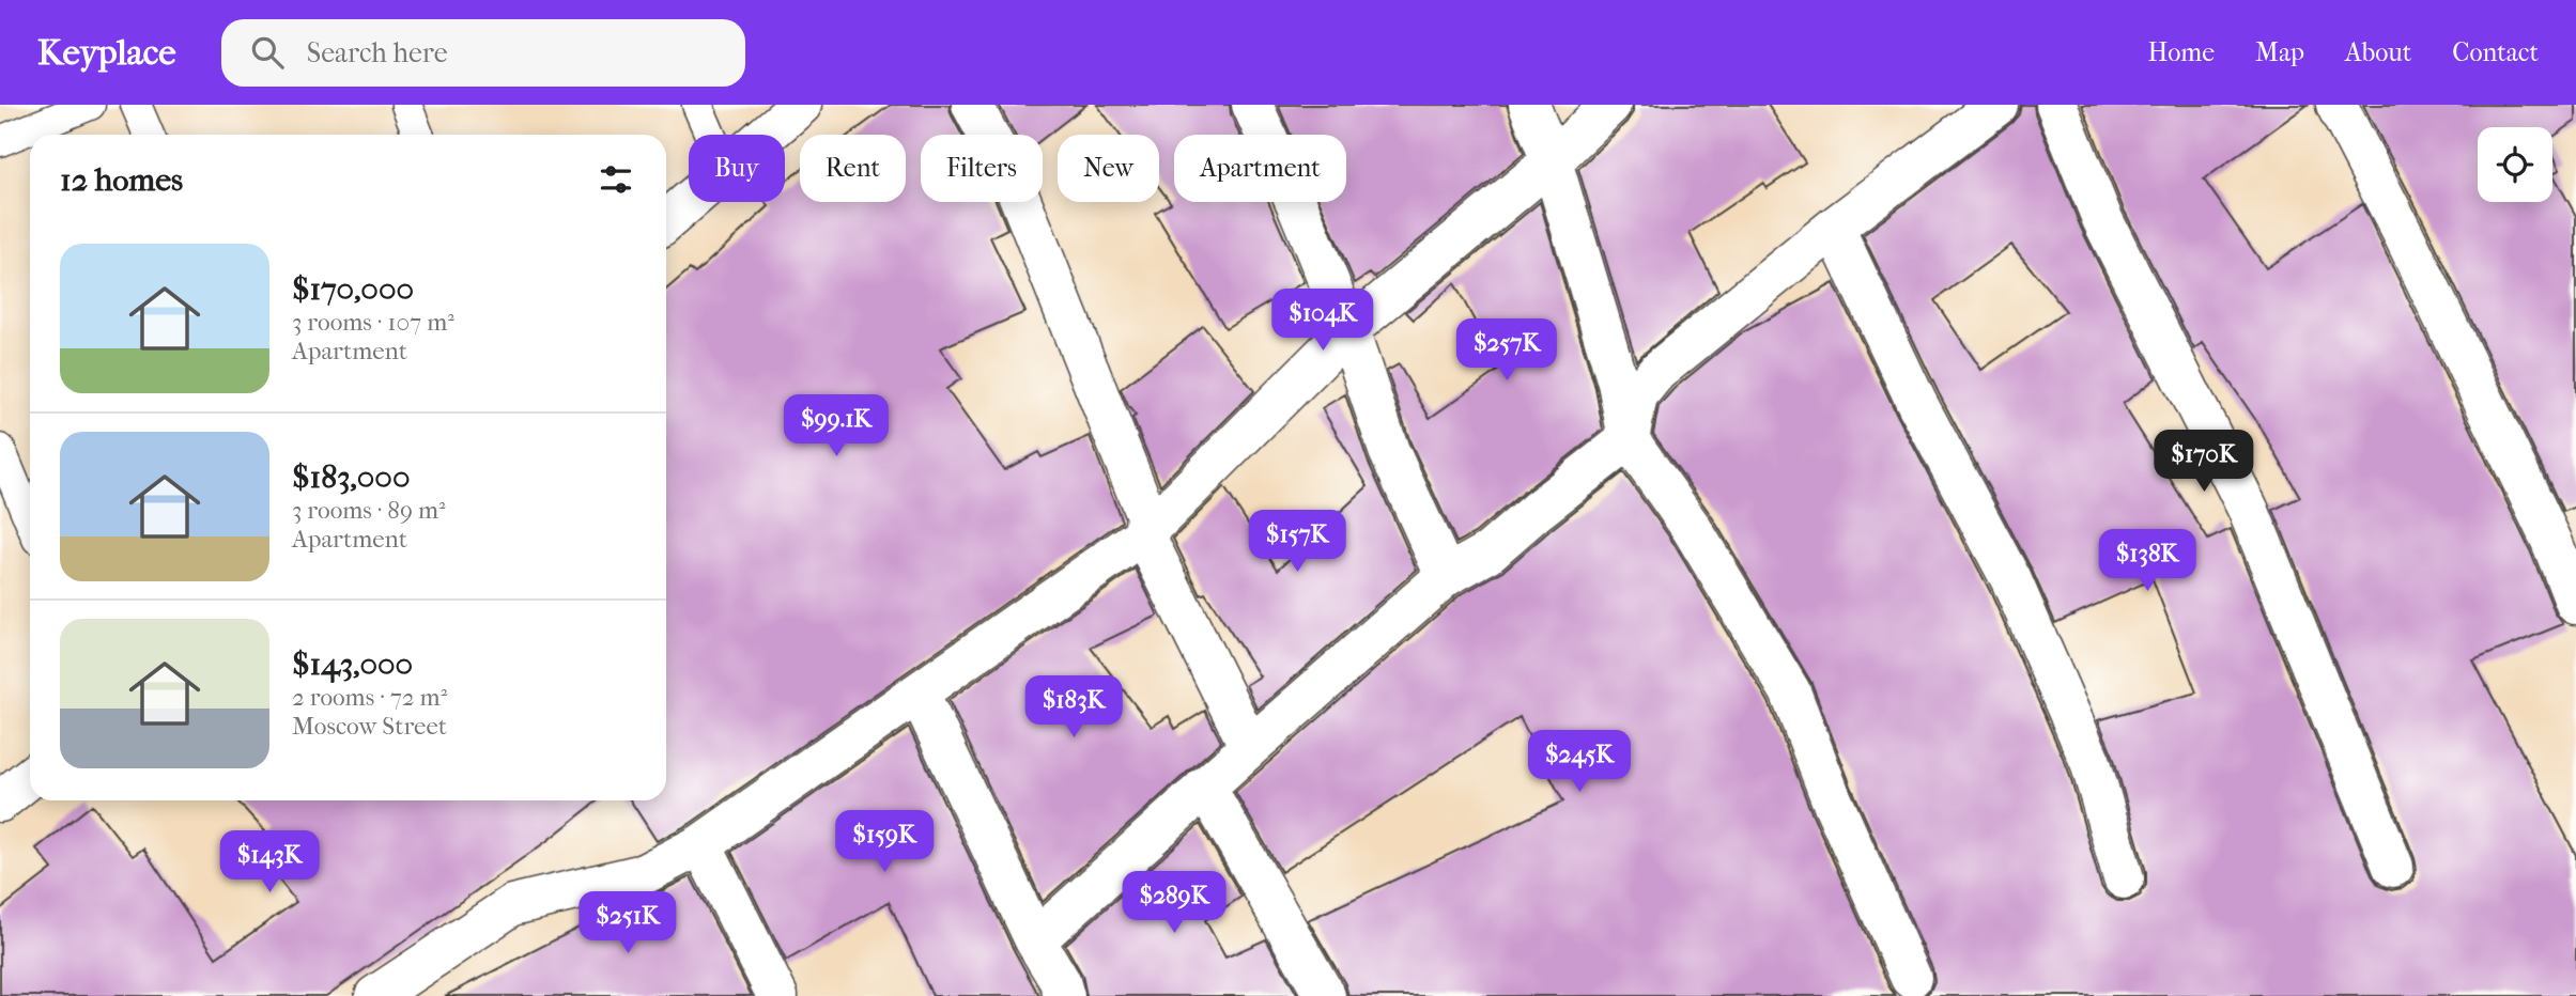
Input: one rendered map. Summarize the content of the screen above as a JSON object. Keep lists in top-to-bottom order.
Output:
{
  "page": {
    "header": "Keyplace",
    "search": "Search here",
    "nav": [
      "Home",
      "Map",
      "About",
      "Contact"
    ],
    "chip": [
      "Buy",
      "Rent",
      "Filters",
      "New",
      "Apartment"
    ],
    "heading": "12 homes",
    "list": [
      {
        "name": "$170,000",
        "note": "3 rooms · 107 m² · Apartment"
      },
      {
        "name": "$183,000",
        "note": "3 rooms · 89 m² · Apartment"
      },
      {
        "name": "$143,000",
        "note": "2 rooms · 72 m² · Moscow Street"
      }
    ],
    "price": [
      "$104K",
      "$257K",
      "$99.1K",
      "$170K",
      "$157K",
      "$138K",
      "$183K",
      "$245K",
      "$159K",
      "$143K",
      "$289K",
      "$251K"
    ]
  }
}
